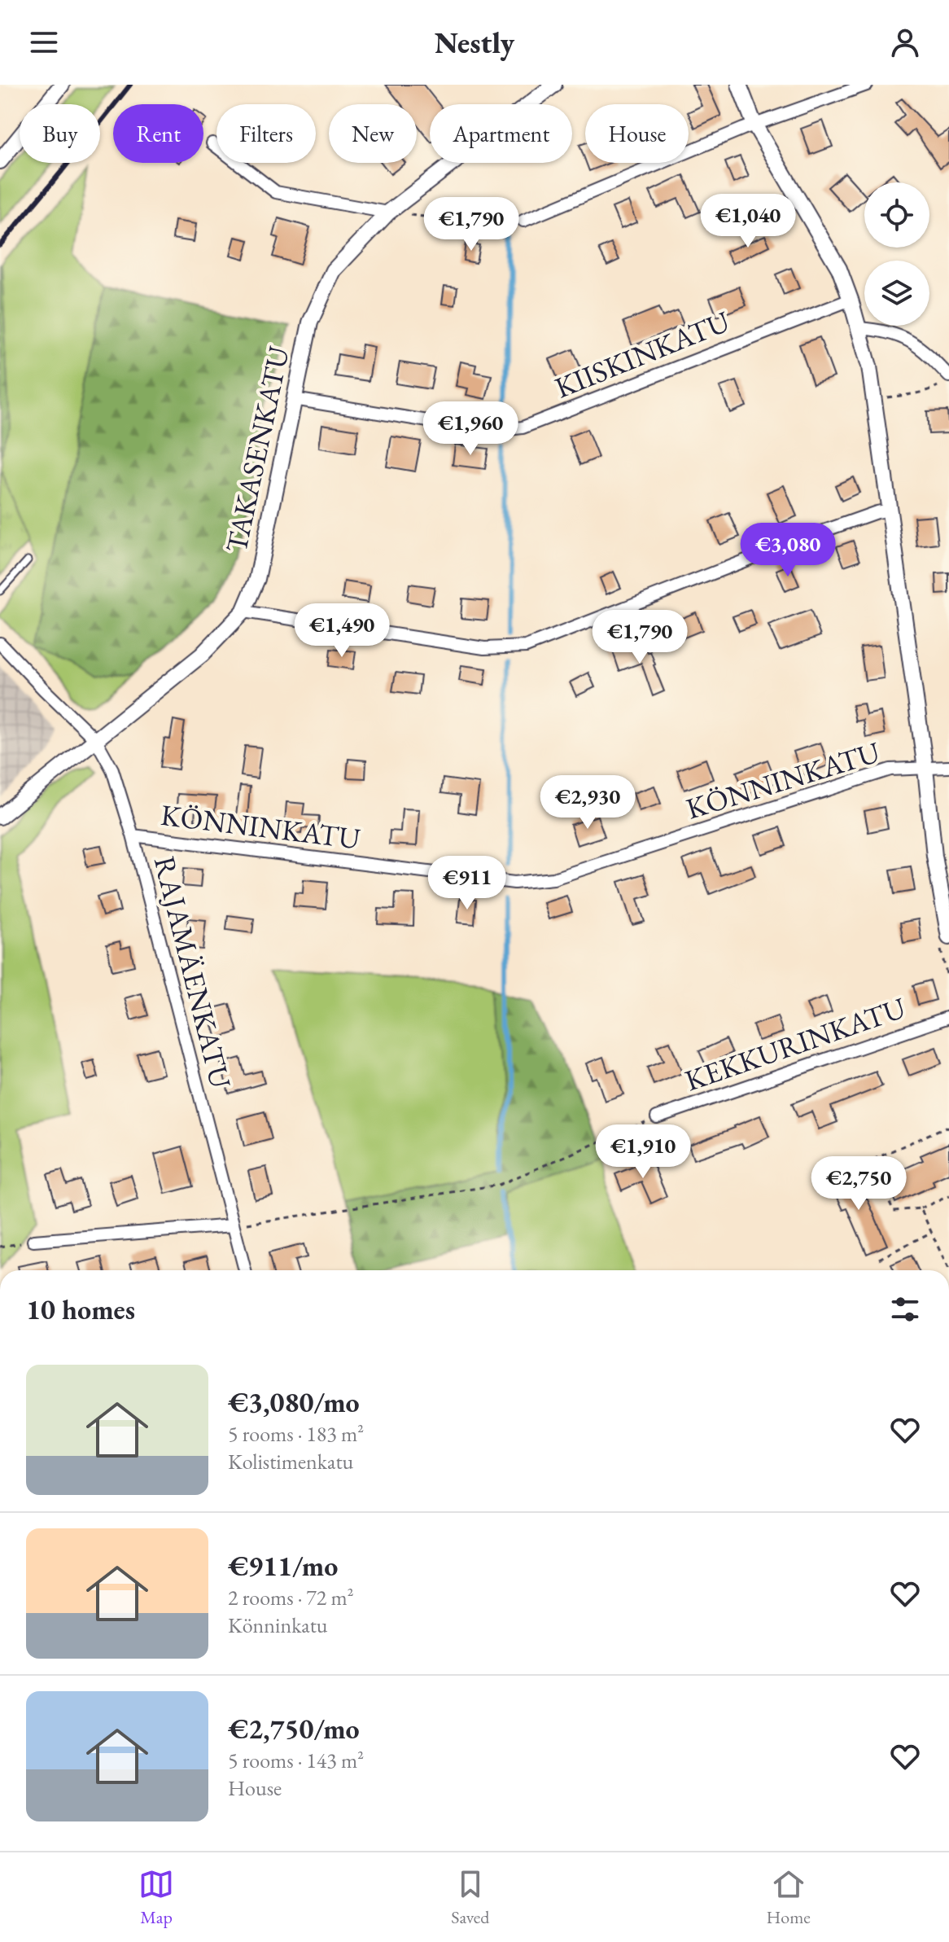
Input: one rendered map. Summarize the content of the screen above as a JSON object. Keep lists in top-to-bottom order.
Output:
{
  "streets": {
    "street": [
      "KIISKINKATU",
      "TAKASENKATU",
      "KÖNNINKATU",
      "RAJAMÄENKATU",
      "KEKKURINKATU"
    ]
  },
  "crossings": [
    ["KIISKINKATU", "TAKASENKATU"],
    ["TAKASENKATU", "RAJAMÄENKATU"],
    ["KÖNNINKATU", "RAJAMÄENKATU"]
  ],
  "page": {
    "header": "Nestly",
    "chip": [
      "Buy",
      "Rent",
      "Filters",
      "New",
      "Apartment",
      "House"
    ],
    "price": [
      "€1,040",
      "€1,790",
      "€1,960",
      "€3,080",
      "€1,490",
      "€1,790",
      "€2,930",
      "€911",
      "€1,910",
      "€2,750"
    ],
    "heading": "10 homes",
    "list": [
      {
        "name": "€3,080/mo",
        "note": "5 rooms · 183 m² · Kolistimenkatu"
      },
      {
        "name": "€911/mo",
        "note": "2 rooms · 72 m² · Könninkatu"
      },
      {
        "name": "€2,750/mo",
        "note": "5 rooms · 143 m² · House"
      }
    ],
    "tabs": ["Map", "Saved", "Home"]
  }
}
